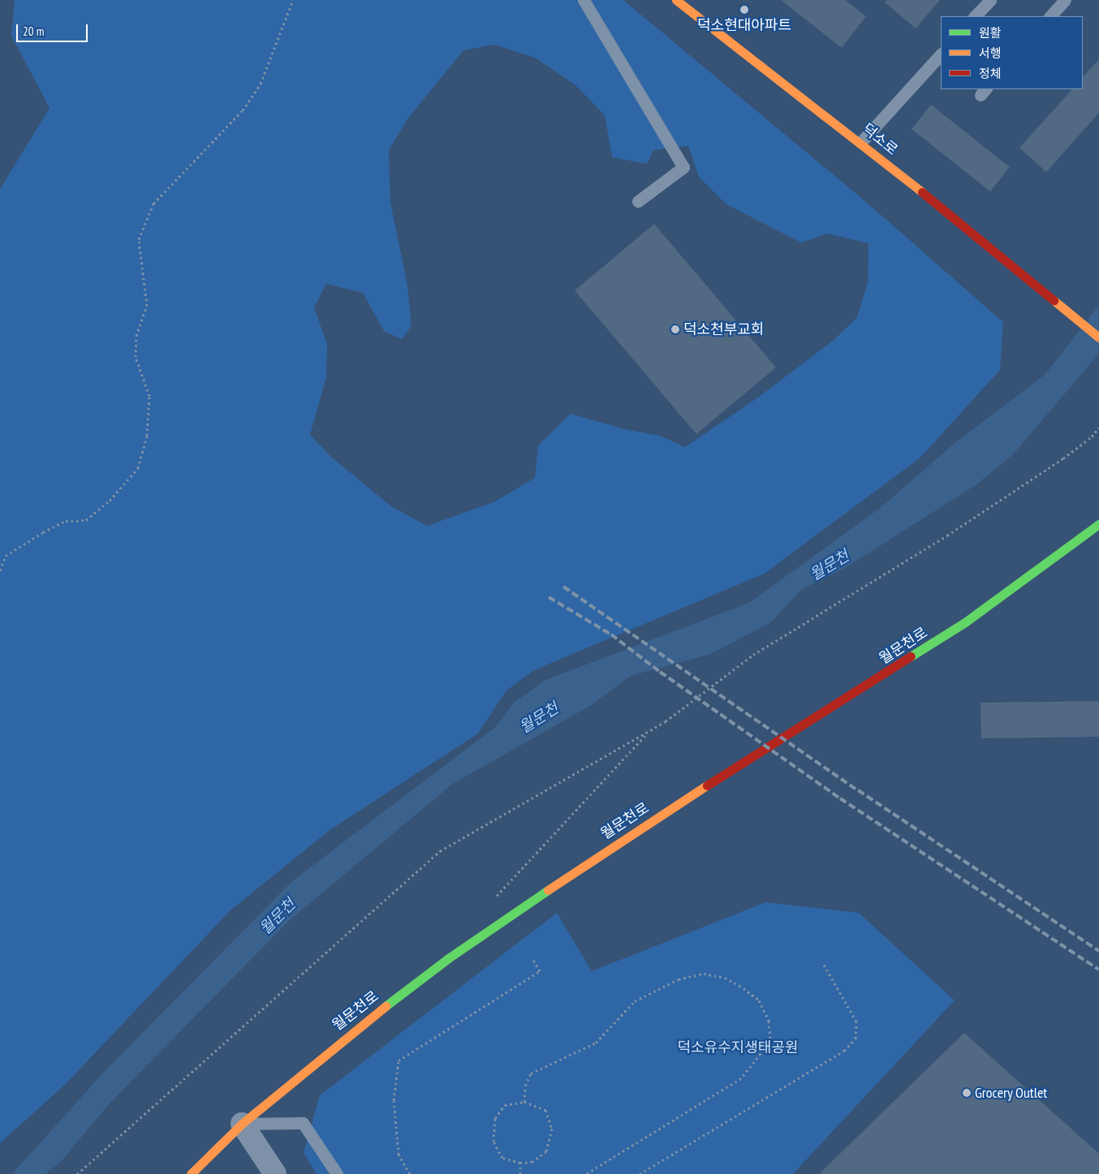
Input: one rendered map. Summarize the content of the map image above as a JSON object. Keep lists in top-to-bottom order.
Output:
{
  "streets": {
    "street": ["덕소로", "월문천로"]
  },
  "water": ["월문천"],
  "parks": ["덕소유수지생태공원"],
  "places": ["덕소현대아파트", "덕소천부교회", "Grocery Outlet"],
  "legend": ["원활", "서행", "정체"],
  "scale_bar": "20 m"
}
